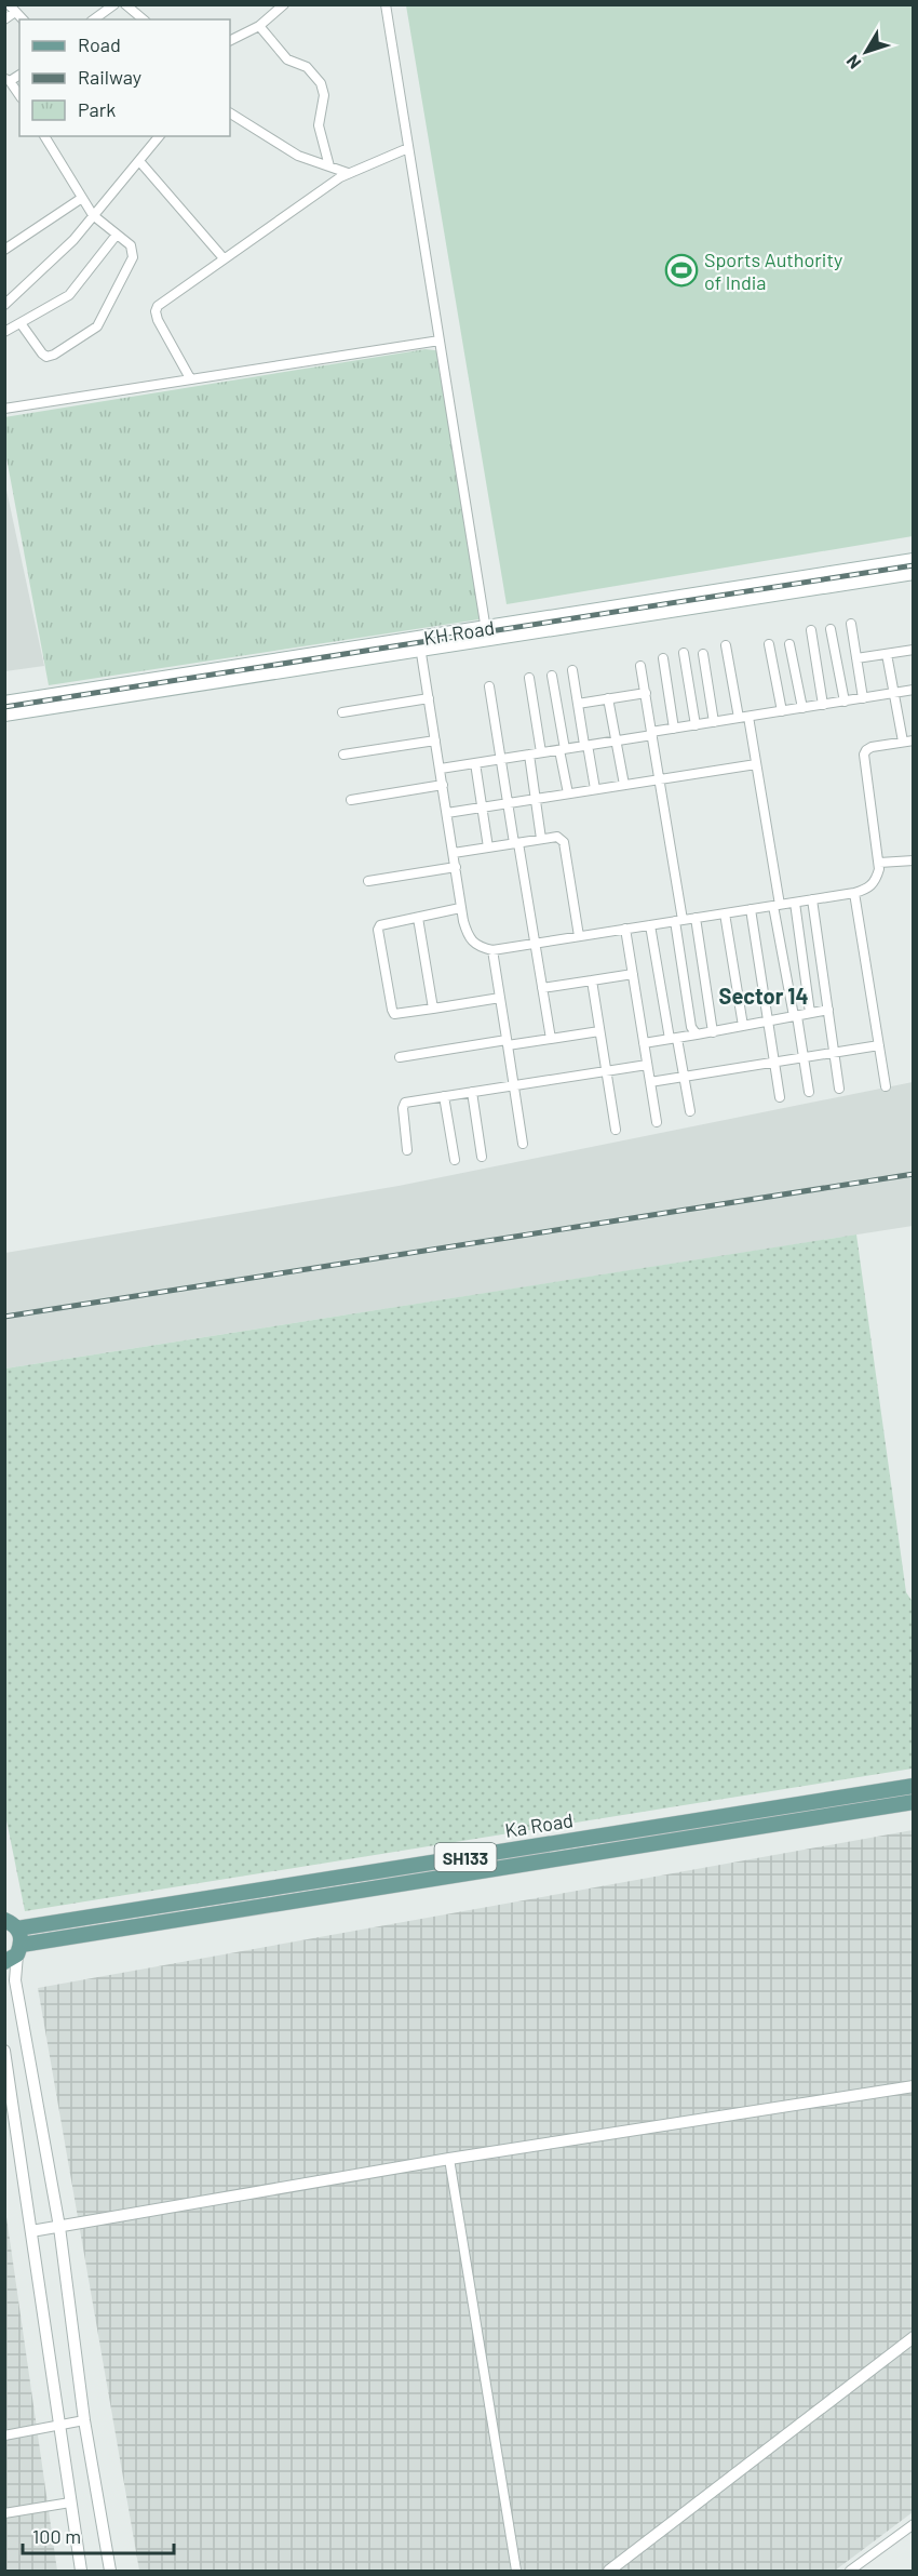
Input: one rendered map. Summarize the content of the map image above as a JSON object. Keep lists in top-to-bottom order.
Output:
{
  "streets": {
    "main road": ["KH Road", "Ka Road", "SH133"]
  },
  "crossings": [
    ["Ka Road", "SH133"]
  ],
  "districts": ["Sector 14"],
  "places": {
    "sports": ["Sports Authority of India"]
  },
  "legend": ["Road", "Railway", "Park"],
  "scale_bar": "100 m",
  "north": "bottom left"
}
